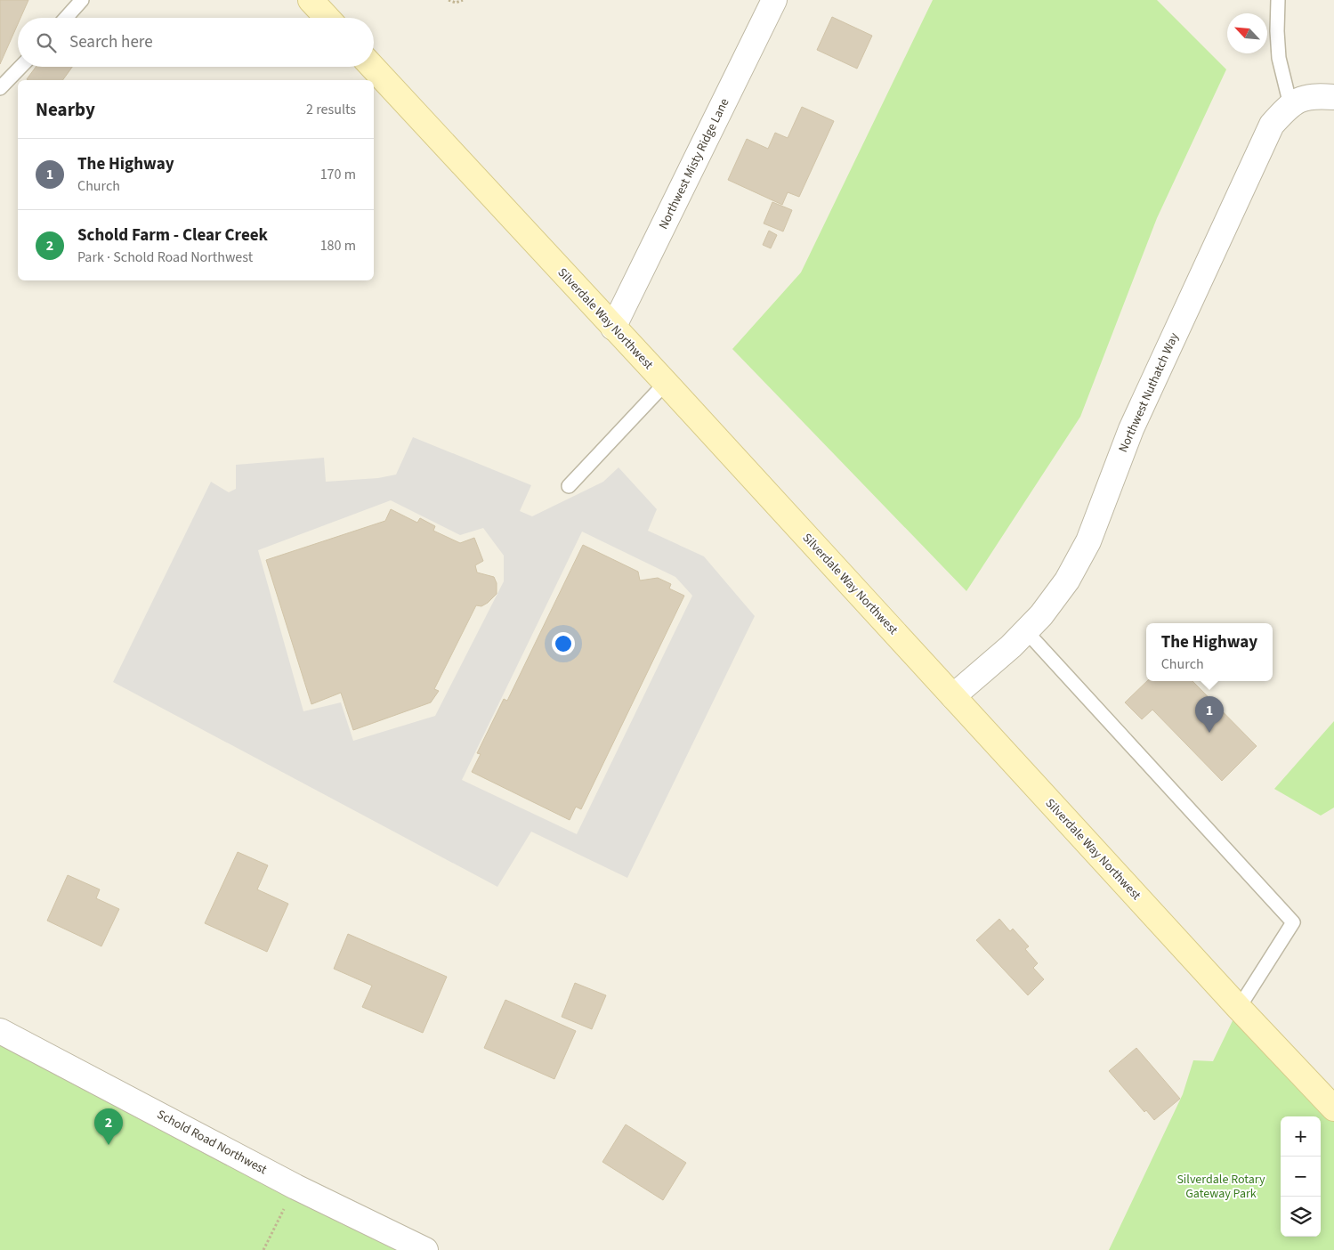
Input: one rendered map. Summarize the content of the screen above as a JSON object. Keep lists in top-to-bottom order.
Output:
{
  "streets": {
    "main road": ["Silverdale Way Northwest"],
    "street": ["Northwest Misty Ridge Lane", "Northwest Nuthatch Way", "Schold Road Northwest"]
  },
  "crossings": [
    ["Northwest Misty Ridge Lane", "Silverdale Way Northwest"],
    ["Silverdale Way Northwest", "Northwest Nuthatch Way"]
  ],
  "parks": ["Silverdale Rotary Gateway Park"],
  "north": "top left",
  "page": {
    "search": "Search here",
    "heading": ["Nearby", "2 results"],
    "list": [
      {
        "mark": "1",
        "name": "The Highway",
        "note": "Church",
        "value": "170 m"
      },
      {
        "mark": "2",
        "name": "Schold Farm - Clear Creek",
        "note": "Park · Schold Road Northwest",
        "value": "180 m"
      }
    ],
    "popup": ["The Highway", "Church"],
    "pins": ["1", "2"],
    "map_buttons": ["+", "−"]
  }
}
